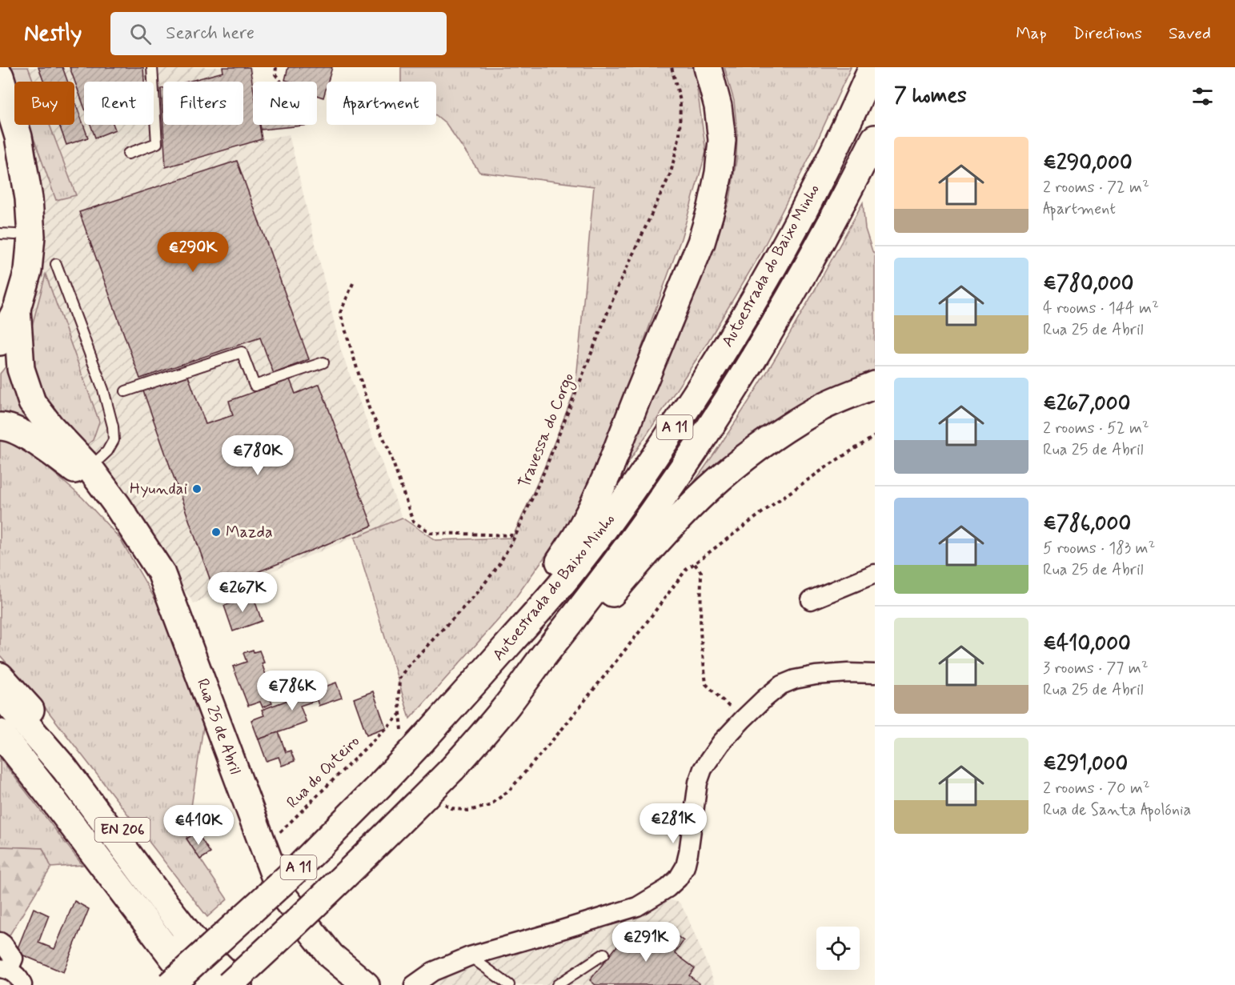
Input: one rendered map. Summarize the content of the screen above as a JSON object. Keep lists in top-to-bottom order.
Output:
{
  "streets": {
    "main road": [
      "Autoestrada do Baixo Minho",
      "A 11",
      "Rua 25 de Abril",
      "EN 206"
    ],
    "path": ["Travessa do Corgo", "Rua do Outeiro"]
  },
  "crossings": [
    ["Autoestrada do Baixo Minho", "A 11"],
    ["Autoestrada do Baixo Minho", "Travessa do Corgo"],
    ["Travessa do Corgo", "Rua do Outeiro"],
    ["Rua 25 de Abril", "Rua do Outeiro"]
  ],
  "places": ["Hyundai", "Mazda"],
  "page": {
    "header": "Nestly",
    "search": "Search here",
    "nav": ["Map", "Directions", "Saved"],
    "heading": "7 homes",
    "chip": [
      "Buy",
      "Rent",
      "Filters",
      "New",
      "Apartment"
    ],
    "list": [
      {
        "name": "€290,000",
        "note": "2 rooms · 72 m² · Apartment"
      },
      {
        "name": "€780,000",
        "note": "4 rooms · 144 m² · Rua 25 de Abril"
      },
      {
        "name": "€267,000",
        "note": "2 rooms · 52 m² · Rua 25 de Abril"
      },
      {
        "name": "€786,000",
        "note": "5 rooms · 183 m² · Rua 25 de Abril"
      },
      {
        "name": "€410,000",
        "note": "3 rooms · 77 m² · Rua 25 de Abril"
      },
      {
        "name": "€291,000",
        "note": "2 rooms · 70 m² · Rua de Santa Apolónia"
      }
    ],
    "price": [
      "€290K",
      "€780K",
      "€267K",
      "€786K",
      "€281K",
      "€410K",
      "€291K"
    ]
  }
}
